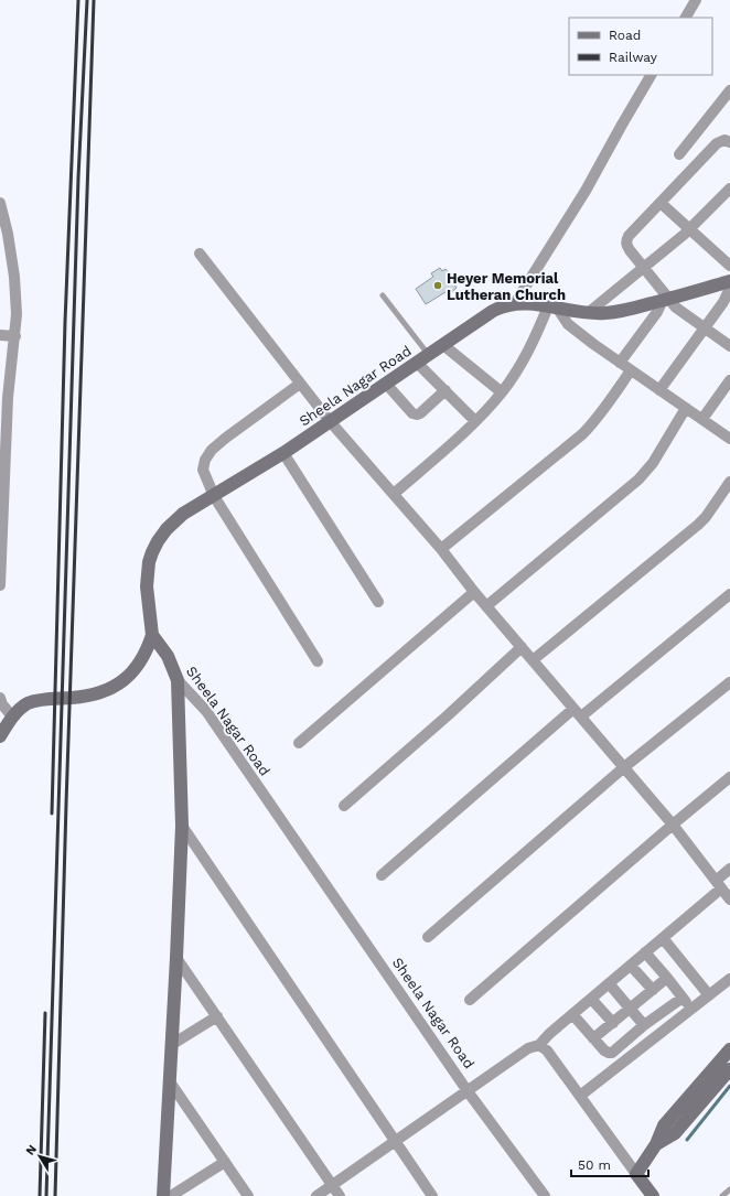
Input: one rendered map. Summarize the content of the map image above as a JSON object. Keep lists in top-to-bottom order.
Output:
{
  "streets": {
    "main road": ["Sheela Nagar Road"]
  },
  "places": ["Heyer Memorial Lutheran Church"],
  "legend": ["Road", "Railway"],
  "scale_bar": "50 m",
  "north": "top left"
}
